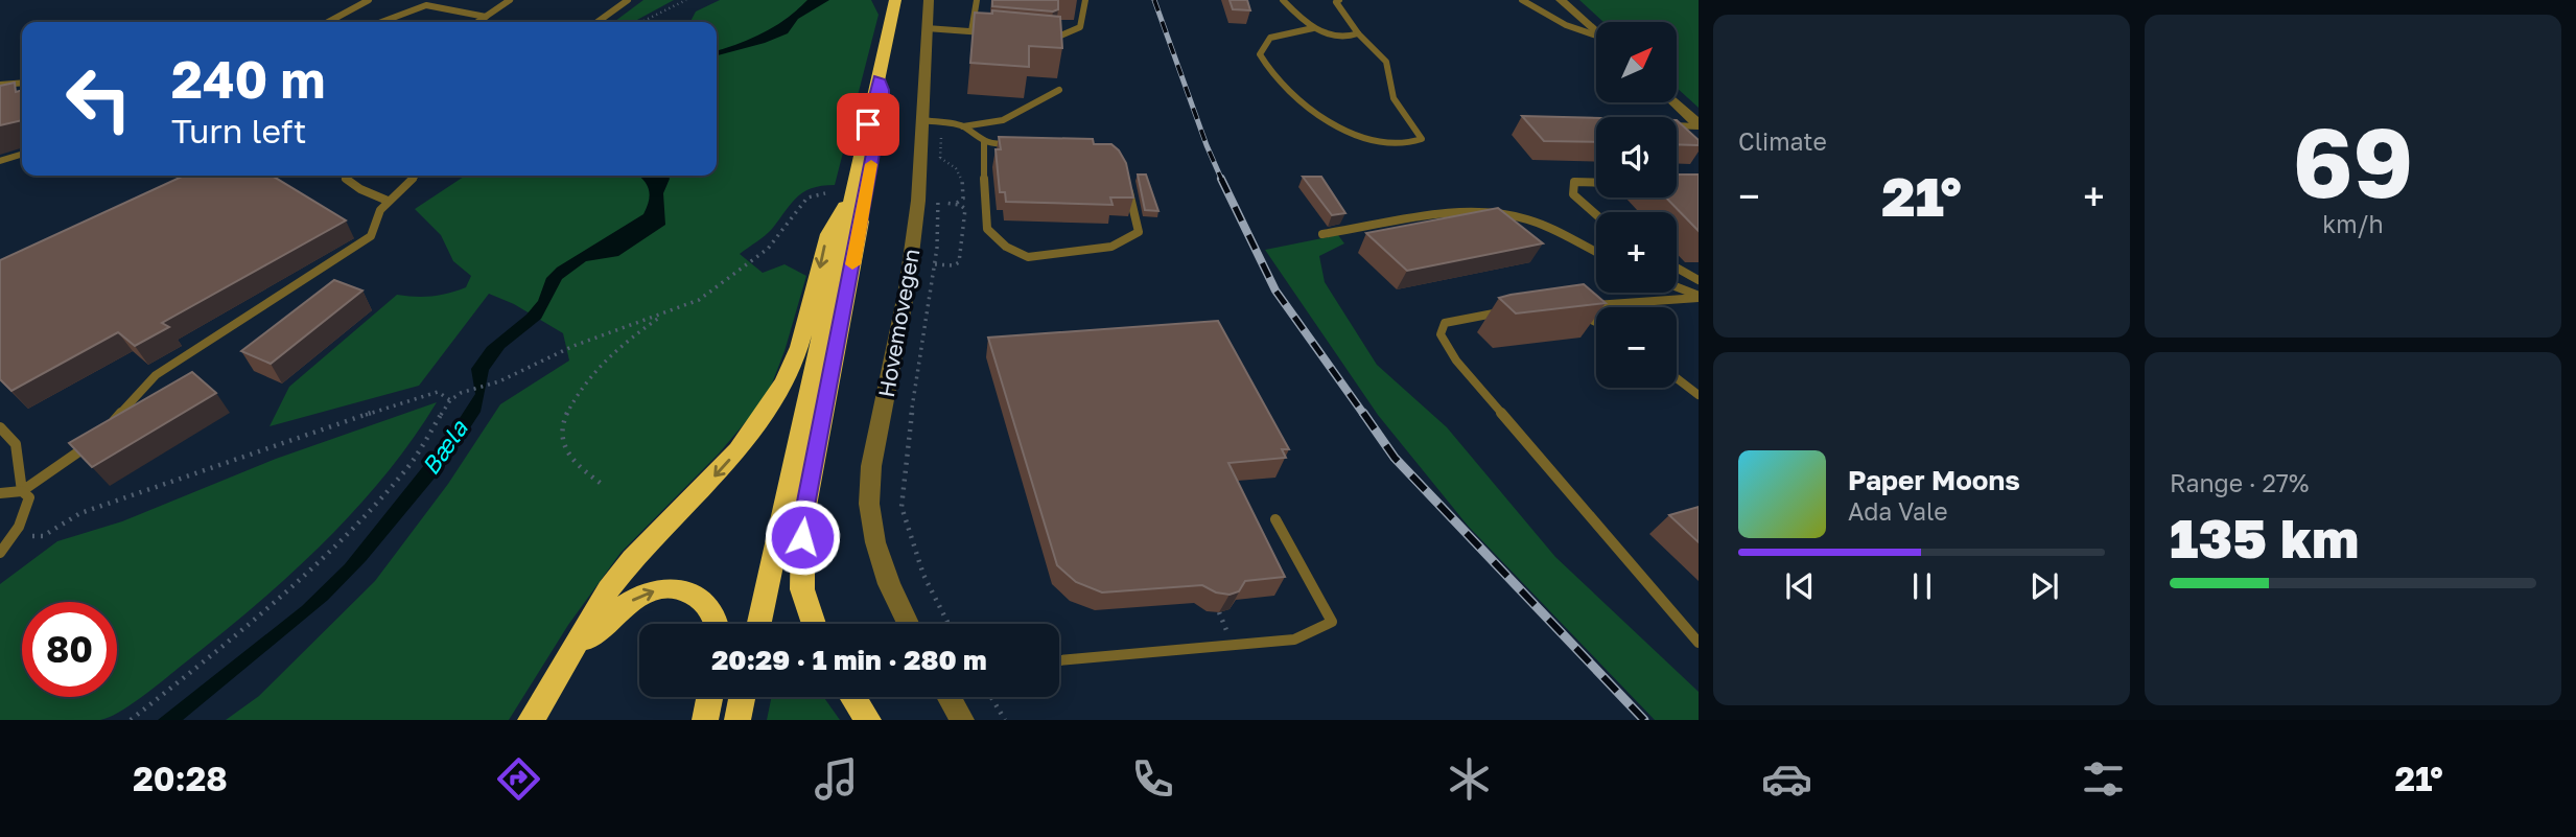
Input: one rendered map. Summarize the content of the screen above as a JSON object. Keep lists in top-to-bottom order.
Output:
{
  "streets": {
    "street": ["Hovemovegen"]
  },
  "water": ["Bæla"],
  "north": "top right",
  "page": {
    "tile": [
      "Climate",
      ["69", "km/h"],
      ["Range · 27%", "135 km"]
    ],
    "map_buttons": ["+", "−"],
    "turn": ["240 m", "Turn left"],
    "heat": ["−", "21°", "+"],
    "song": ["Paper Moons", "Ada Vale"],
    "limit": "80",
    "trip": "20:29 · 1 min · 280 m",
    "tabs": ["20:28", "21°"]
  }
}
